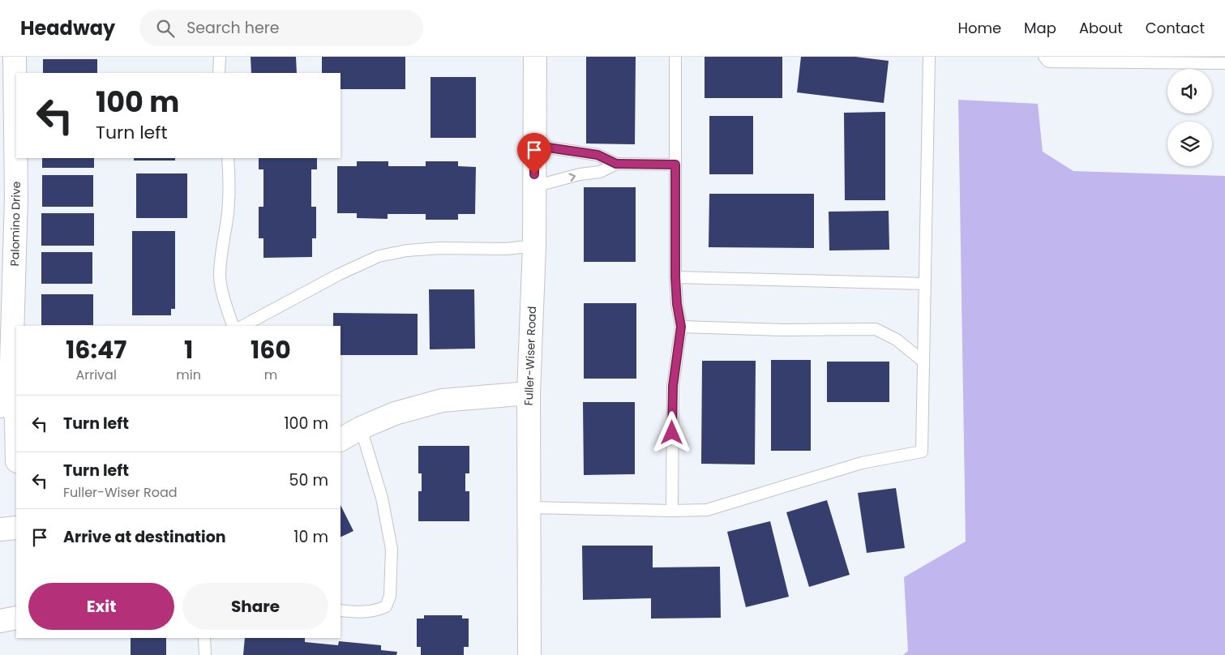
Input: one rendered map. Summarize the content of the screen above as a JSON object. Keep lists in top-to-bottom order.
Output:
{
  "streets": {
    "street": ["Palomino Drive", "Fuller-Wiser Road"]
  },
  "page": {
    "header": "Headway",
    "search": "Search here",
    "nav": [
      "Home",
      "Map",
      "About",
      "Contact"
    ],
    "turn": ["100 m", "Turn left"],
    "eta": [
      "16:47",
      "Arrival",
      "1",
      "min",
      "160",
      "m"
    ],
    "list": [
      {
        "name": "Turn left",
        "value": "100 m"
      },
      {
        "name": "Turn left",
        "note": "Fuller-Wiser Road",
        "value": "50 m"
      },
      {
        "name": "Arrive at destination",
        "value": "10 m"
      }
    ],
    "buttons": ["Exit", "Share"]
  }
}
